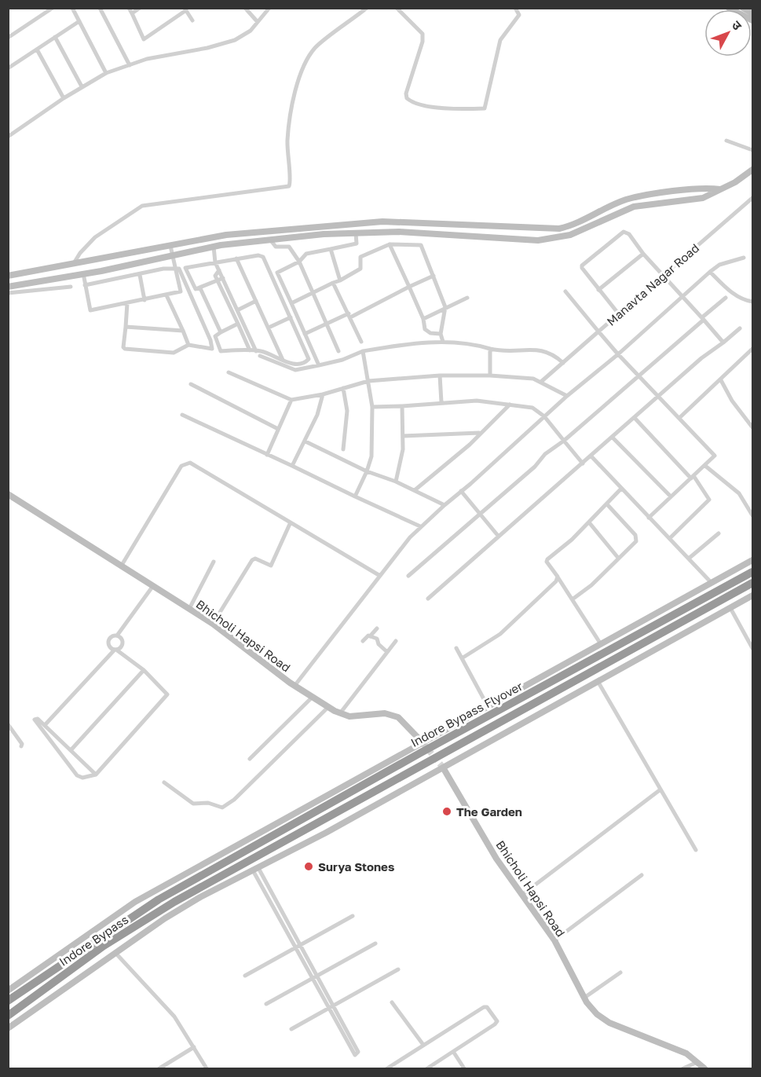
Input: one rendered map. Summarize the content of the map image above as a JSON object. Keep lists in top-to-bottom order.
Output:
{
  "streets": {
    "highway": ["Indore Bypass Flyover", "Indore Bypass"],
    "street": ["Manavta Nagar Road", "Bhicholi Hapsi Road"]
  },
  "crossings": [
    ["Indore Bypass Flyover", "Indore Bypass"]
  ],
  "places": ["The Garden", "Surya Stones"],
  "north": "top right"
}
